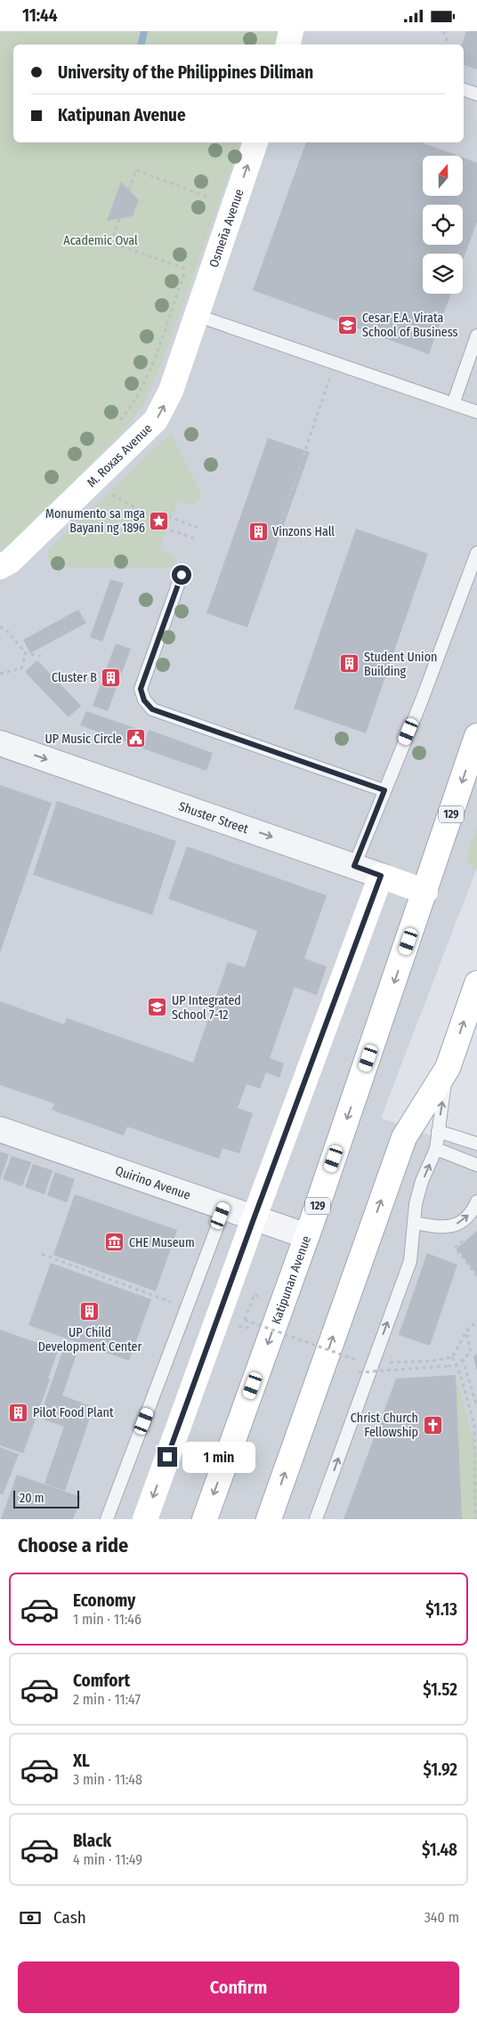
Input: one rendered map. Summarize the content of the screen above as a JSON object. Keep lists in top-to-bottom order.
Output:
{
  "streets": {
    "main road": [
      "Osmeña Avenue",
      "M. Roxas Avenue",
      "129",
      "Shuster Street",
      "Katipunan Avenue"
    ],
    "street": ["Quirino Avenue"]
  },
  "crossings": [
    ["Osmeña Avenue", "M. Roxas Avenue"],
    ["Shuster Street", "Katipunan Avenue"],
    ["Quirino Avenue", "Katipunan Avenue"]
  ],
  "one_way": ["Osmeña Avenue", "M. Roxas Avenue", "Shuster Street"],
  "parks": ["Academic Oval"],
  "places": {
    "school or university": ["Cesar E.A. Virata School of Business", "UP Integrated School 7-12"],
    "place": ["Monumento sa mga Bayani ng 1896"],
    "building": [
      "Vinzons Hall",
      "Student Union Building",
      "Cluster B",
      "UP Child Development Center",
      "Pilot Food Plant"
    ],
    "public building": ["UP Music Circle"],
    "museum": ["CHE Museum"],
    "church": ["Christ Church Fellowship"]
  },
  "scale_bar": "20 m",
  "north": "top",
  "page": {
    "status": "11:44",
    "banner": ["University of the Philippines Diliman", "Katipunan Avenue"],
    "bubble": "1 min",
    "scale": "20 m",
    "heading": "Choose a ride",
    "list": [
      {
        "name": "Economy",
        "note": "1 min · 11:46",
        "value": "$1.13"
      },
      {
        "name": "Comfort",
        "note": "2 min · 11:47",
        "value": "$1.52"
      },
      {
        "name": "XL",
        "note": "3 min · 11:48",
        "value": "$1.92"
      },
      {
        "name": "Black",
        "note": "4 min · 11:49",
        "value": "$1.48"
      }
    ],
    "pay": ["Cash", "340 m"],
    "buttons": "Confirm"
  }
}
